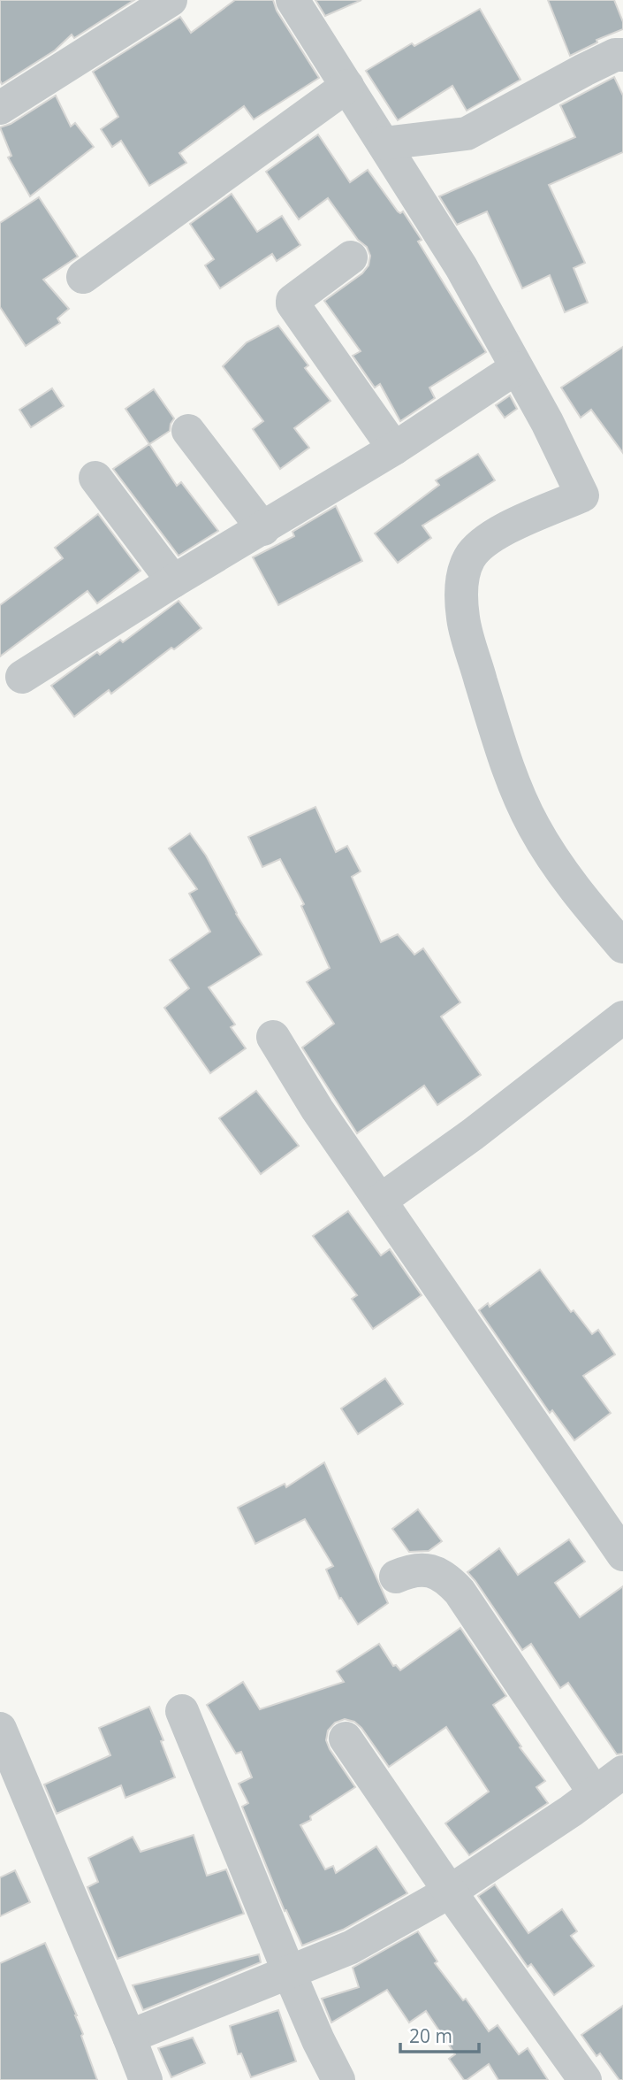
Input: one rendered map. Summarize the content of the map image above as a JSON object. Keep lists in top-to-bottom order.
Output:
{
  "scale_bar": "20 m"
}
